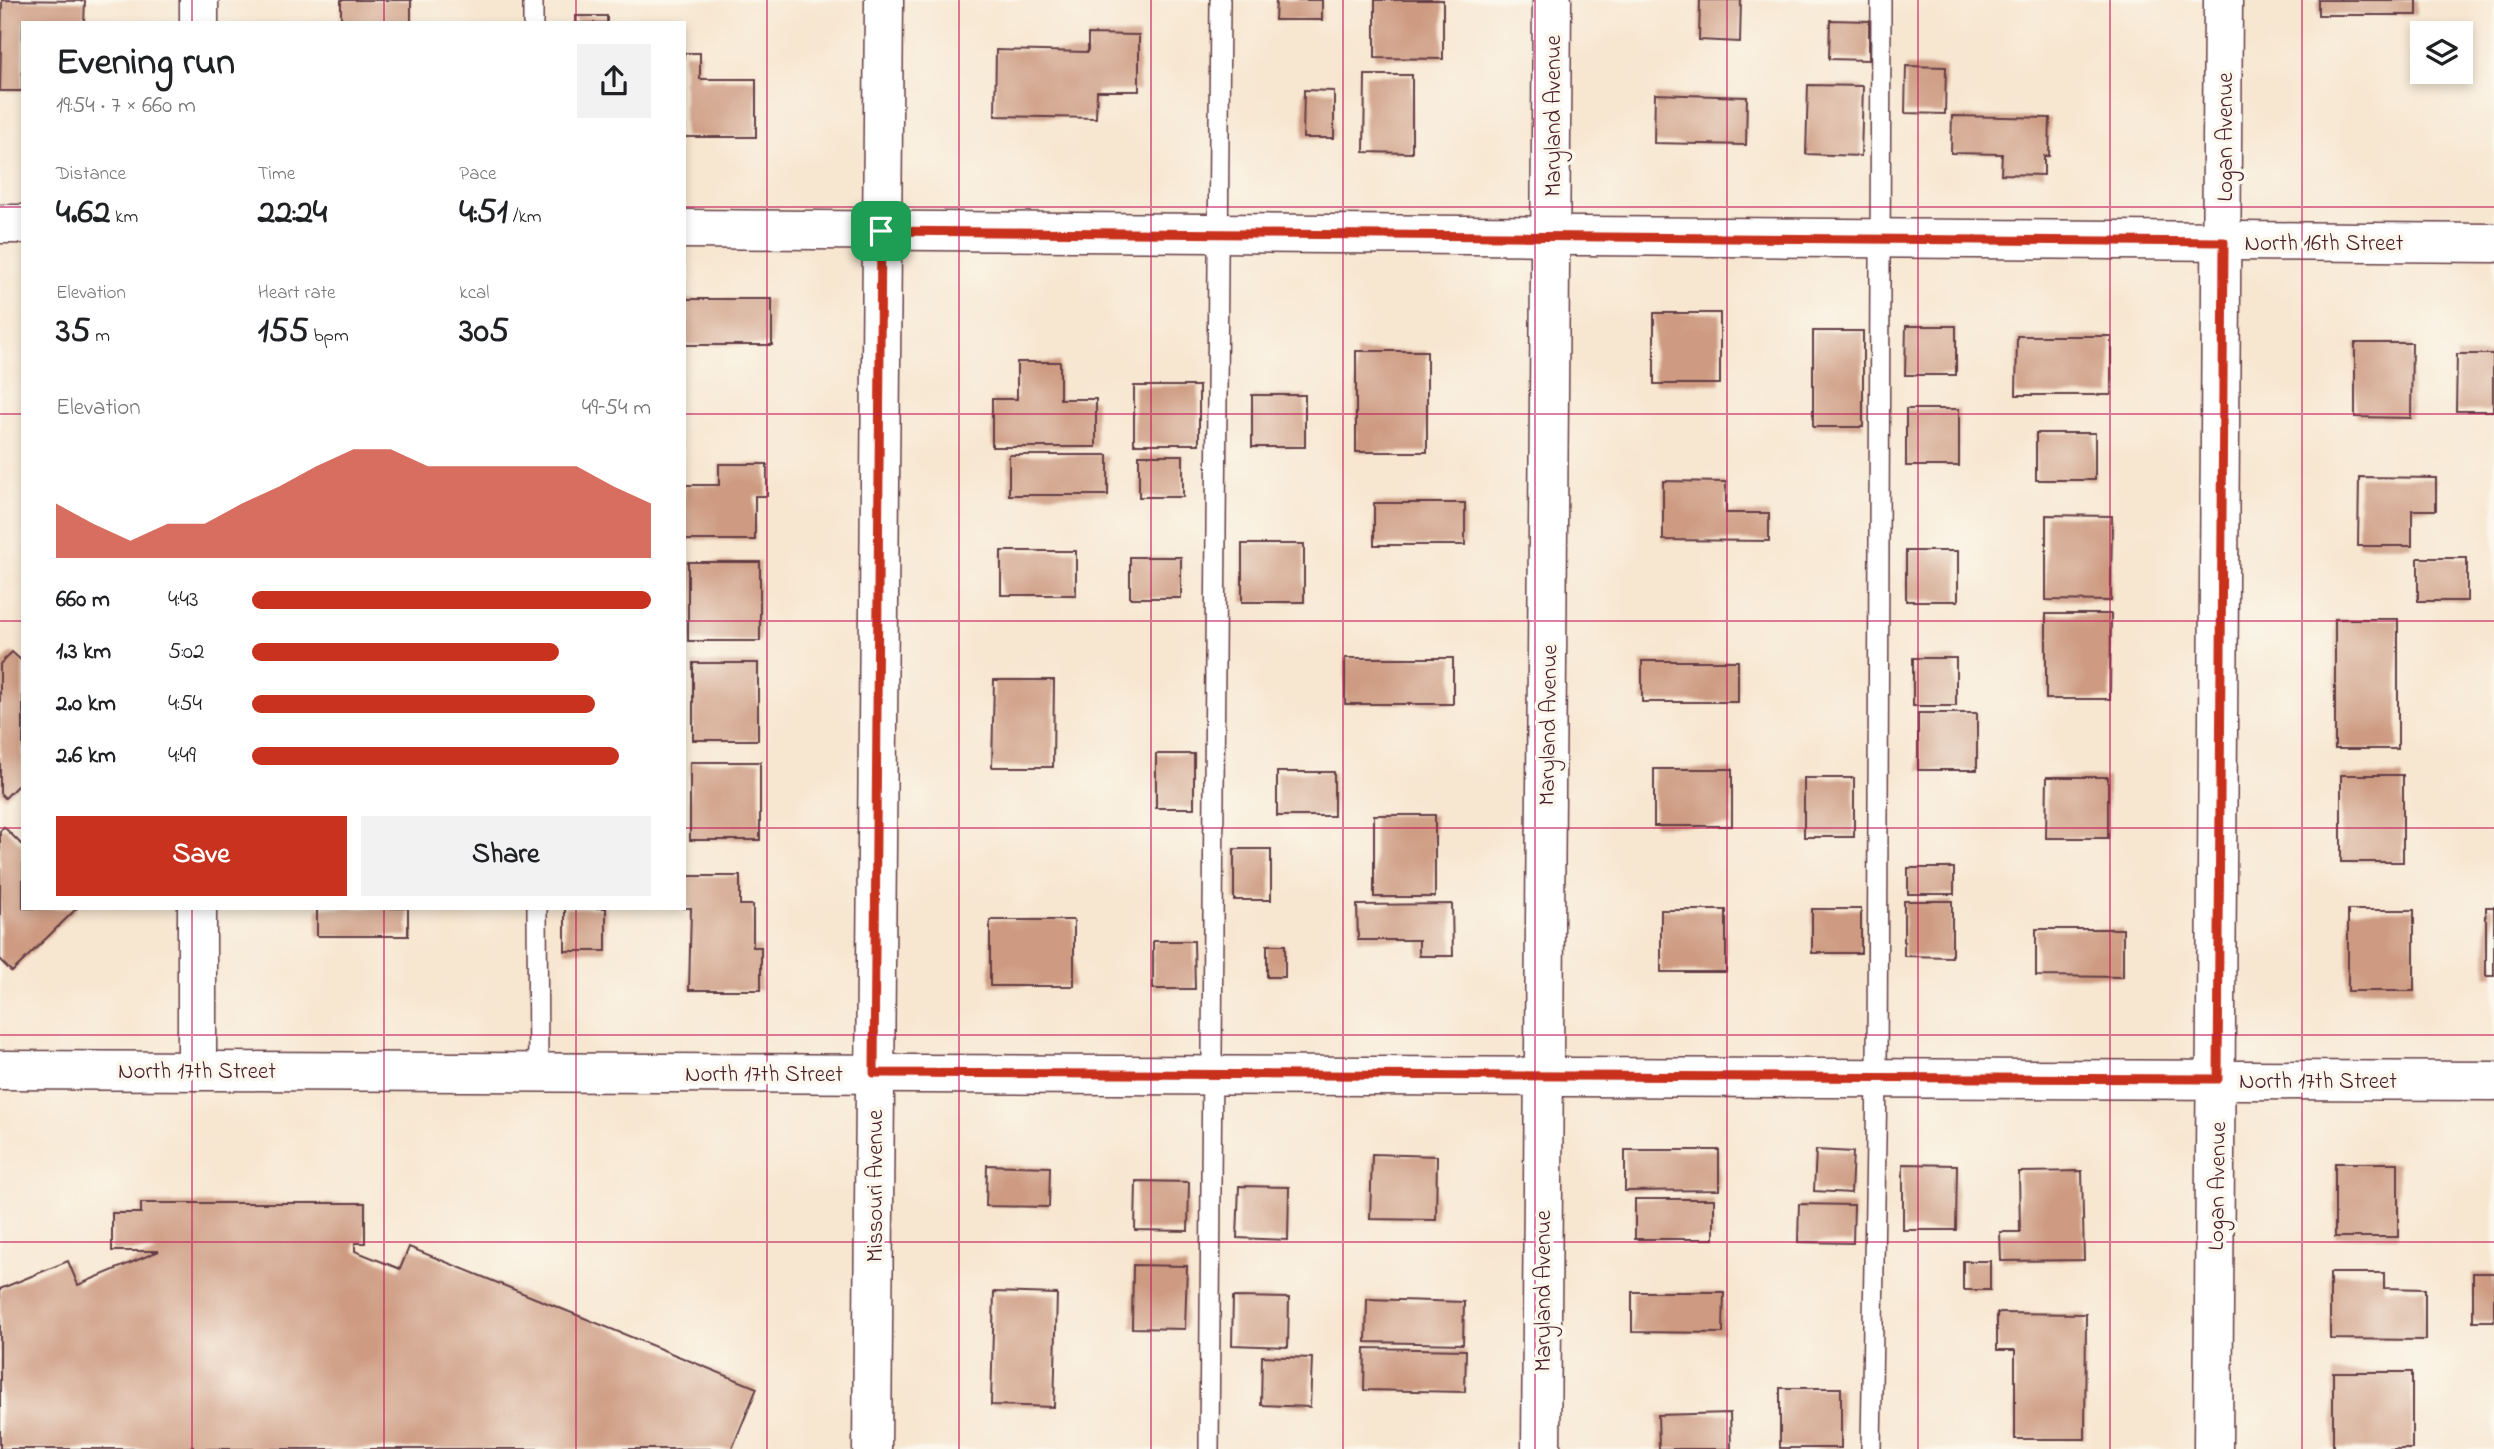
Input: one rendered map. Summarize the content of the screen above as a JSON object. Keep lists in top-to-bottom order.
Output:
{
  "streets": {
    "street": [
      "Maryland Avenue",
      "Logan Avenue",
      "North 16th Street",
      "North 17th Street",
      "Missouri Avenue"
    ]
  },
  "crossings": [
    ["Maryland Avenue", "North 16th Street"],
    ["Maryland Avenue", "North 17th Street"],
    ["Logan Avenue", "North 16th Street"],
    ["Logan Avenue", "North 17th Street"],
    ["North 16th Street", "Missouri Avenue"],
    ["North 17th Street", "Missouri Avenue"]
  ],
  "page": {
    "heading": ["Evening run", "19:54 · 7 × 660 m"],
    "stats": [
      ["Distance", "4.62 km"],
      ["Time", "22:24"],
      ["Pace", "4:51 /km"],
      ["Elevation", "35 m"],
      ["Heart rate", "155 bpm"],
      ["kcal", "305"]
    ],
    "chart": ["Elevation", "49–54 m"],
    "list": [
      {
        "name": "660 m",
        "note": "4:43"
      },
      {
        "name": "1.3 km",
        "note": "5:02"
      },
      {
        "name": "2.0 km",
        "note": "4:54"
      },
      {
        "name": "2.6 km",
        "note": "4:49"
      }
    ],
    "buttons": ["Save", "Share"]
  }
}
